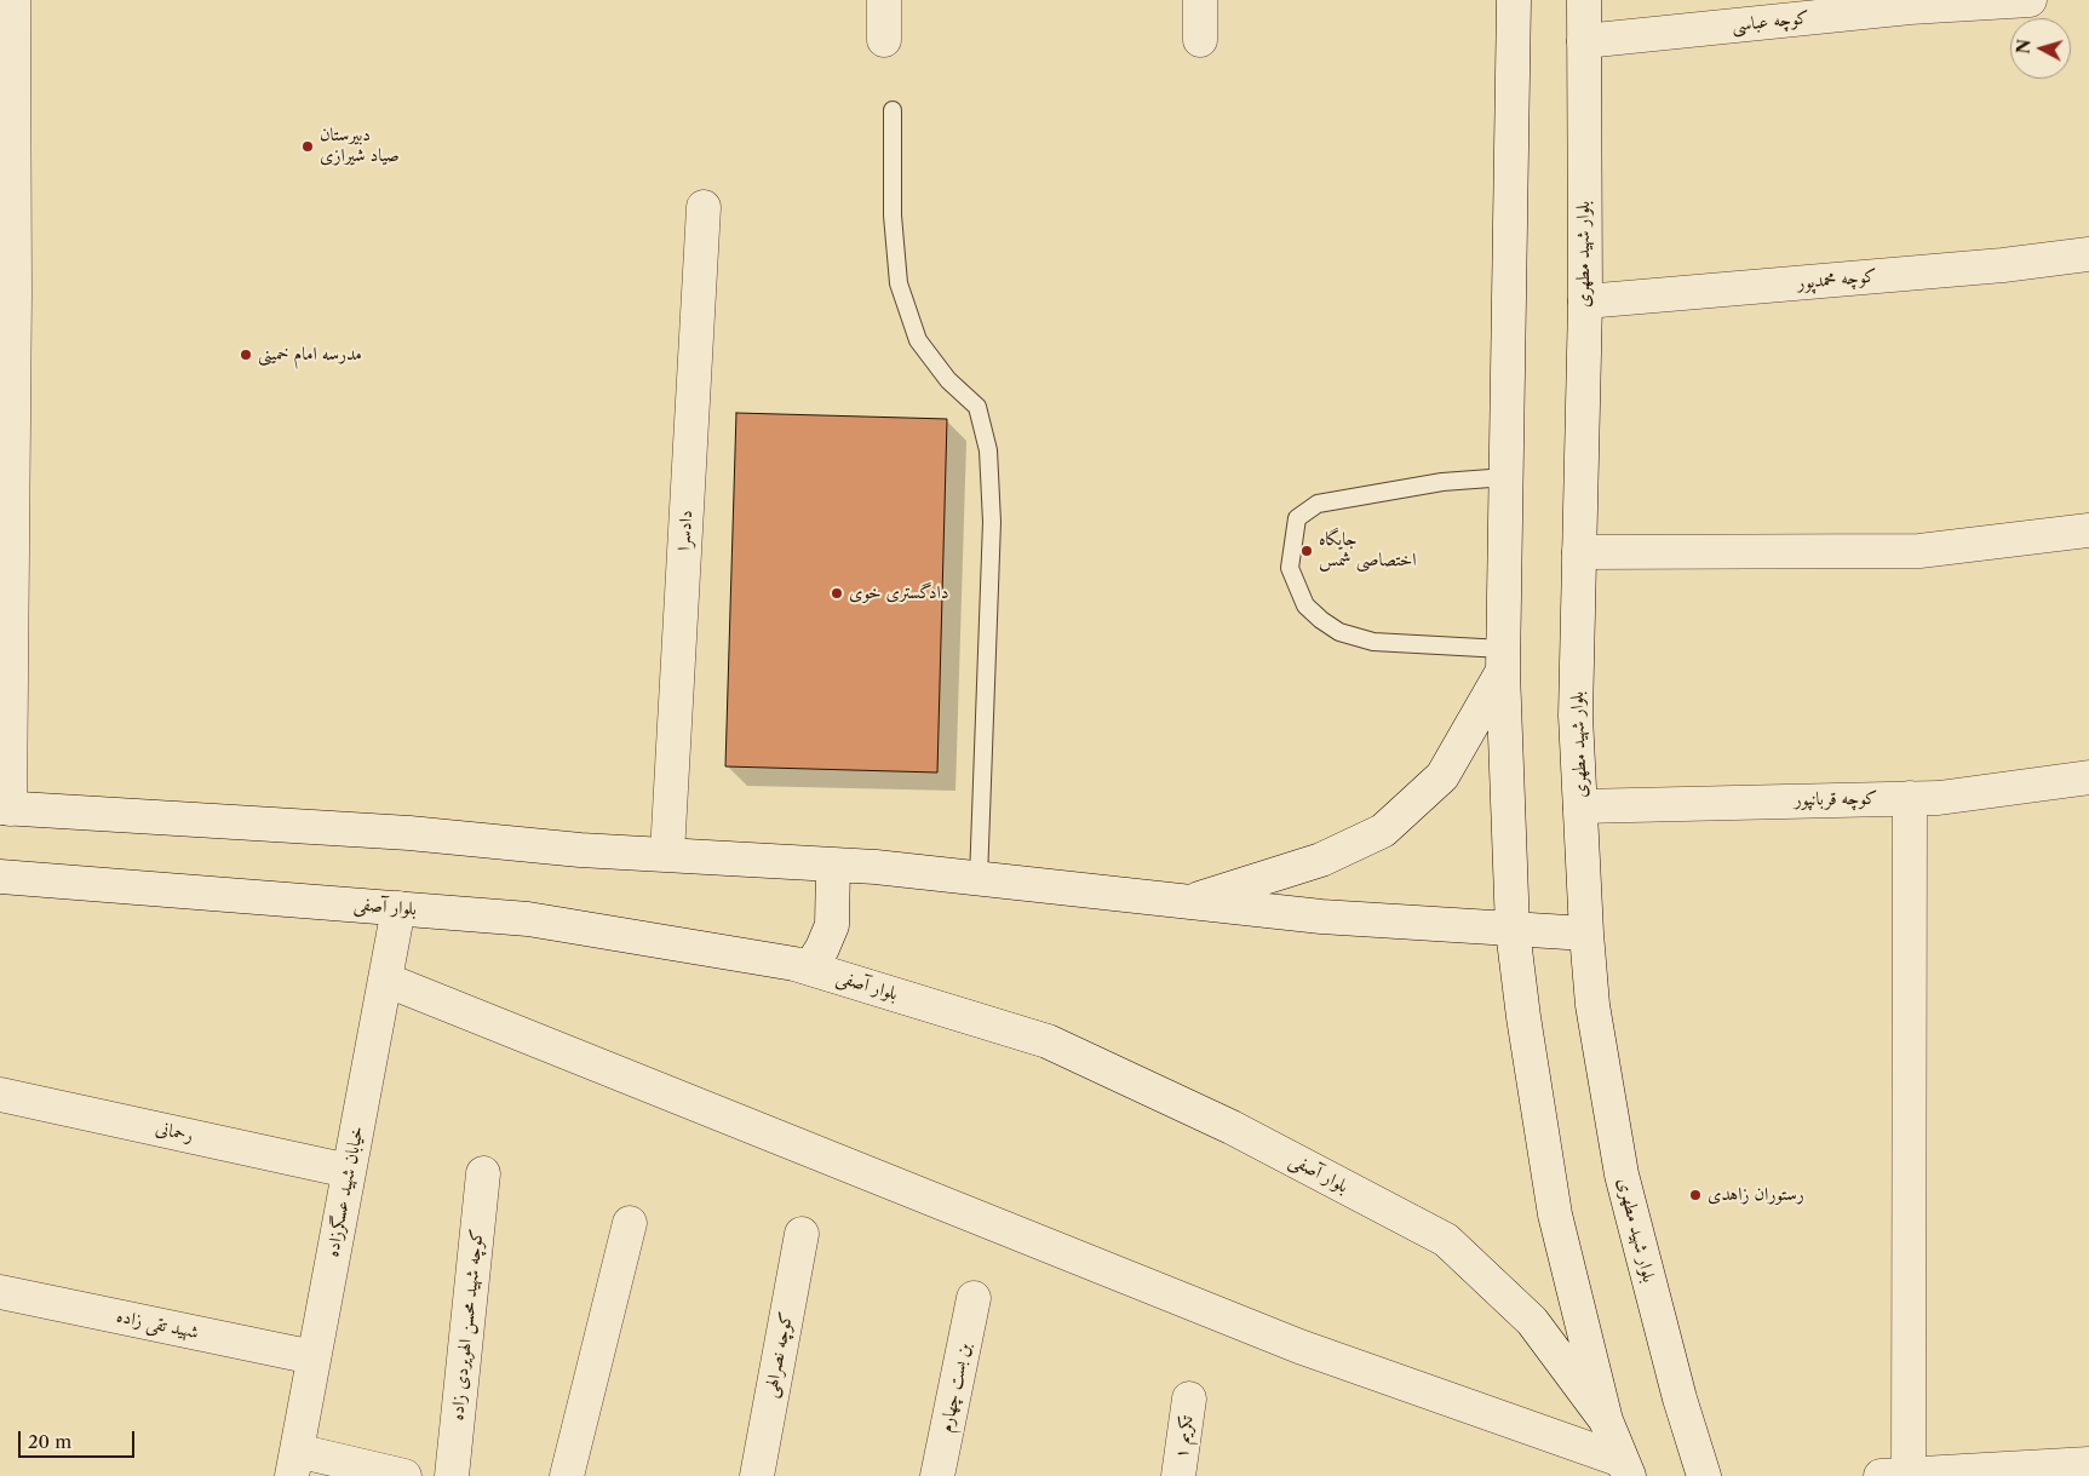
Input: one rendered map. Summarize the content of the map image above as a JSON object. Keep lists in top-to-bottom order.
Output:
{
  "streets": {
    "street": [
      "کوچه عباسی",
      "بلوار شهید مطهری",
      "کوچه محمدپور",
      "دادسرا",
      "کوچه قربانپور",
      "بلوار آصفی",
      "رحمانی",
      "خیابان شهید عسگرزاده",
      "شهید تقی زاده",
      "کوچه شهید محسن الهویردی زاده",
      "کوچه نصرالهی",
      "بن بست چهارم",
      "تکریم ۱"
    ]
  },
  "crossings": [
    ["کوچه عباسی", "بلوار شهید مطهری"],
    ["بلوار شهید مطهری", "کوچه محمدپور"],
    ["بلوار شهید مطهری", "کوچه قربانپور"],
    ["بلوار آصفی", "خیابان شهید عسگرزاده"],
    ["رحمانی", "خیابان شهید عسگرزاده"],
    ["خیابان شهید عسگرزاده", "شهید تقی زاده"]
  ],
  "places": [
    "دبیرستان صیاد شیرازی",
    "مدرسه امام خمینی",
    "جایگاه اختصاصی شمس",
    "دادگستری خوی",
    "رستوران زاهدی"
  ],
  "scale_bar": "20 m",
  "north": "left"
}
